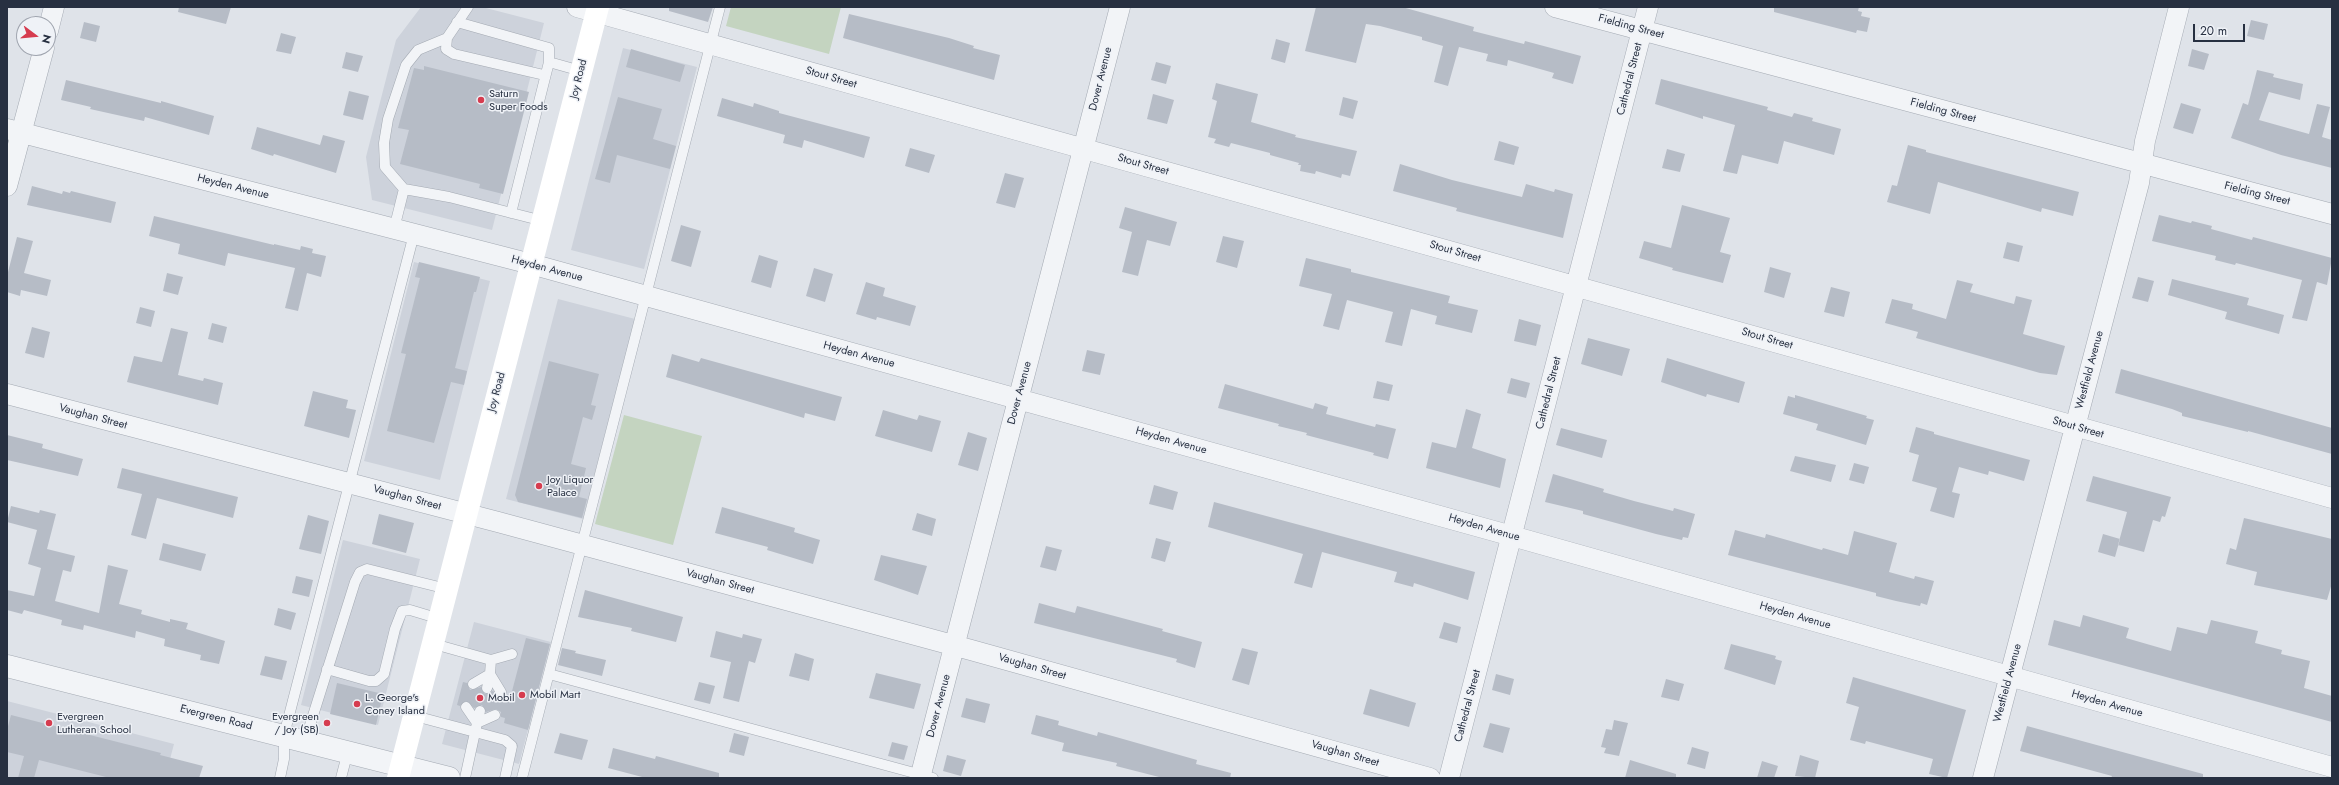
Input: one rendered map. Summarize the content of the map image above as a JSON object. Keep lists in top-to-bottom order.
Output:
{
  "streets": {
    "main road": ["Joy Road"],
    "street": [
      "Fielding Street",
      "Stout Street",
      "Dover Avenue",
      "Cathedral Street",
      "Heyden Avenue",
      "Westfield Avenue",
      "Vaughan Street",
      "Evergreen Road"
    ]
  },
  "crossings": [
    ["Fielding Street", "Cathedral Street"],
    ["Fielding Street", "Westfield Avenue"],
    ["Stout Street", "Joy Road"],
    ["Stout Street", "Dover Avenue"],
    ["Stout Street", "Cathedral Street"],
    ["Stout Street", "Westfield Avenue"],
    ["Joy Road", "Heyden Avenue"],
    ["Joy Road", "Vaughan Street"],
    ["Joy Road", "Evergreen Road"],
    ["Dover Avenue", "Heyden Avenue"],
    ["Dover Avenue", "Vaughan Street"],
    ["Cathedral Street", "Heyden Avenue"],
    ["Heyden Avenue", "Westfield Avenue"]
  ],
  "places": [
    "Saturn Super Foods",
    "Joy Liquor Palace",
    "Mobil Mart",
    "Mobil",
    "L. George's Coney Island",
    "Evergreen Lutheran School",
    "Evergreen / Joy (SB)"
  ],
  "scale_bar": "20 m",
  "north": "right"
}
